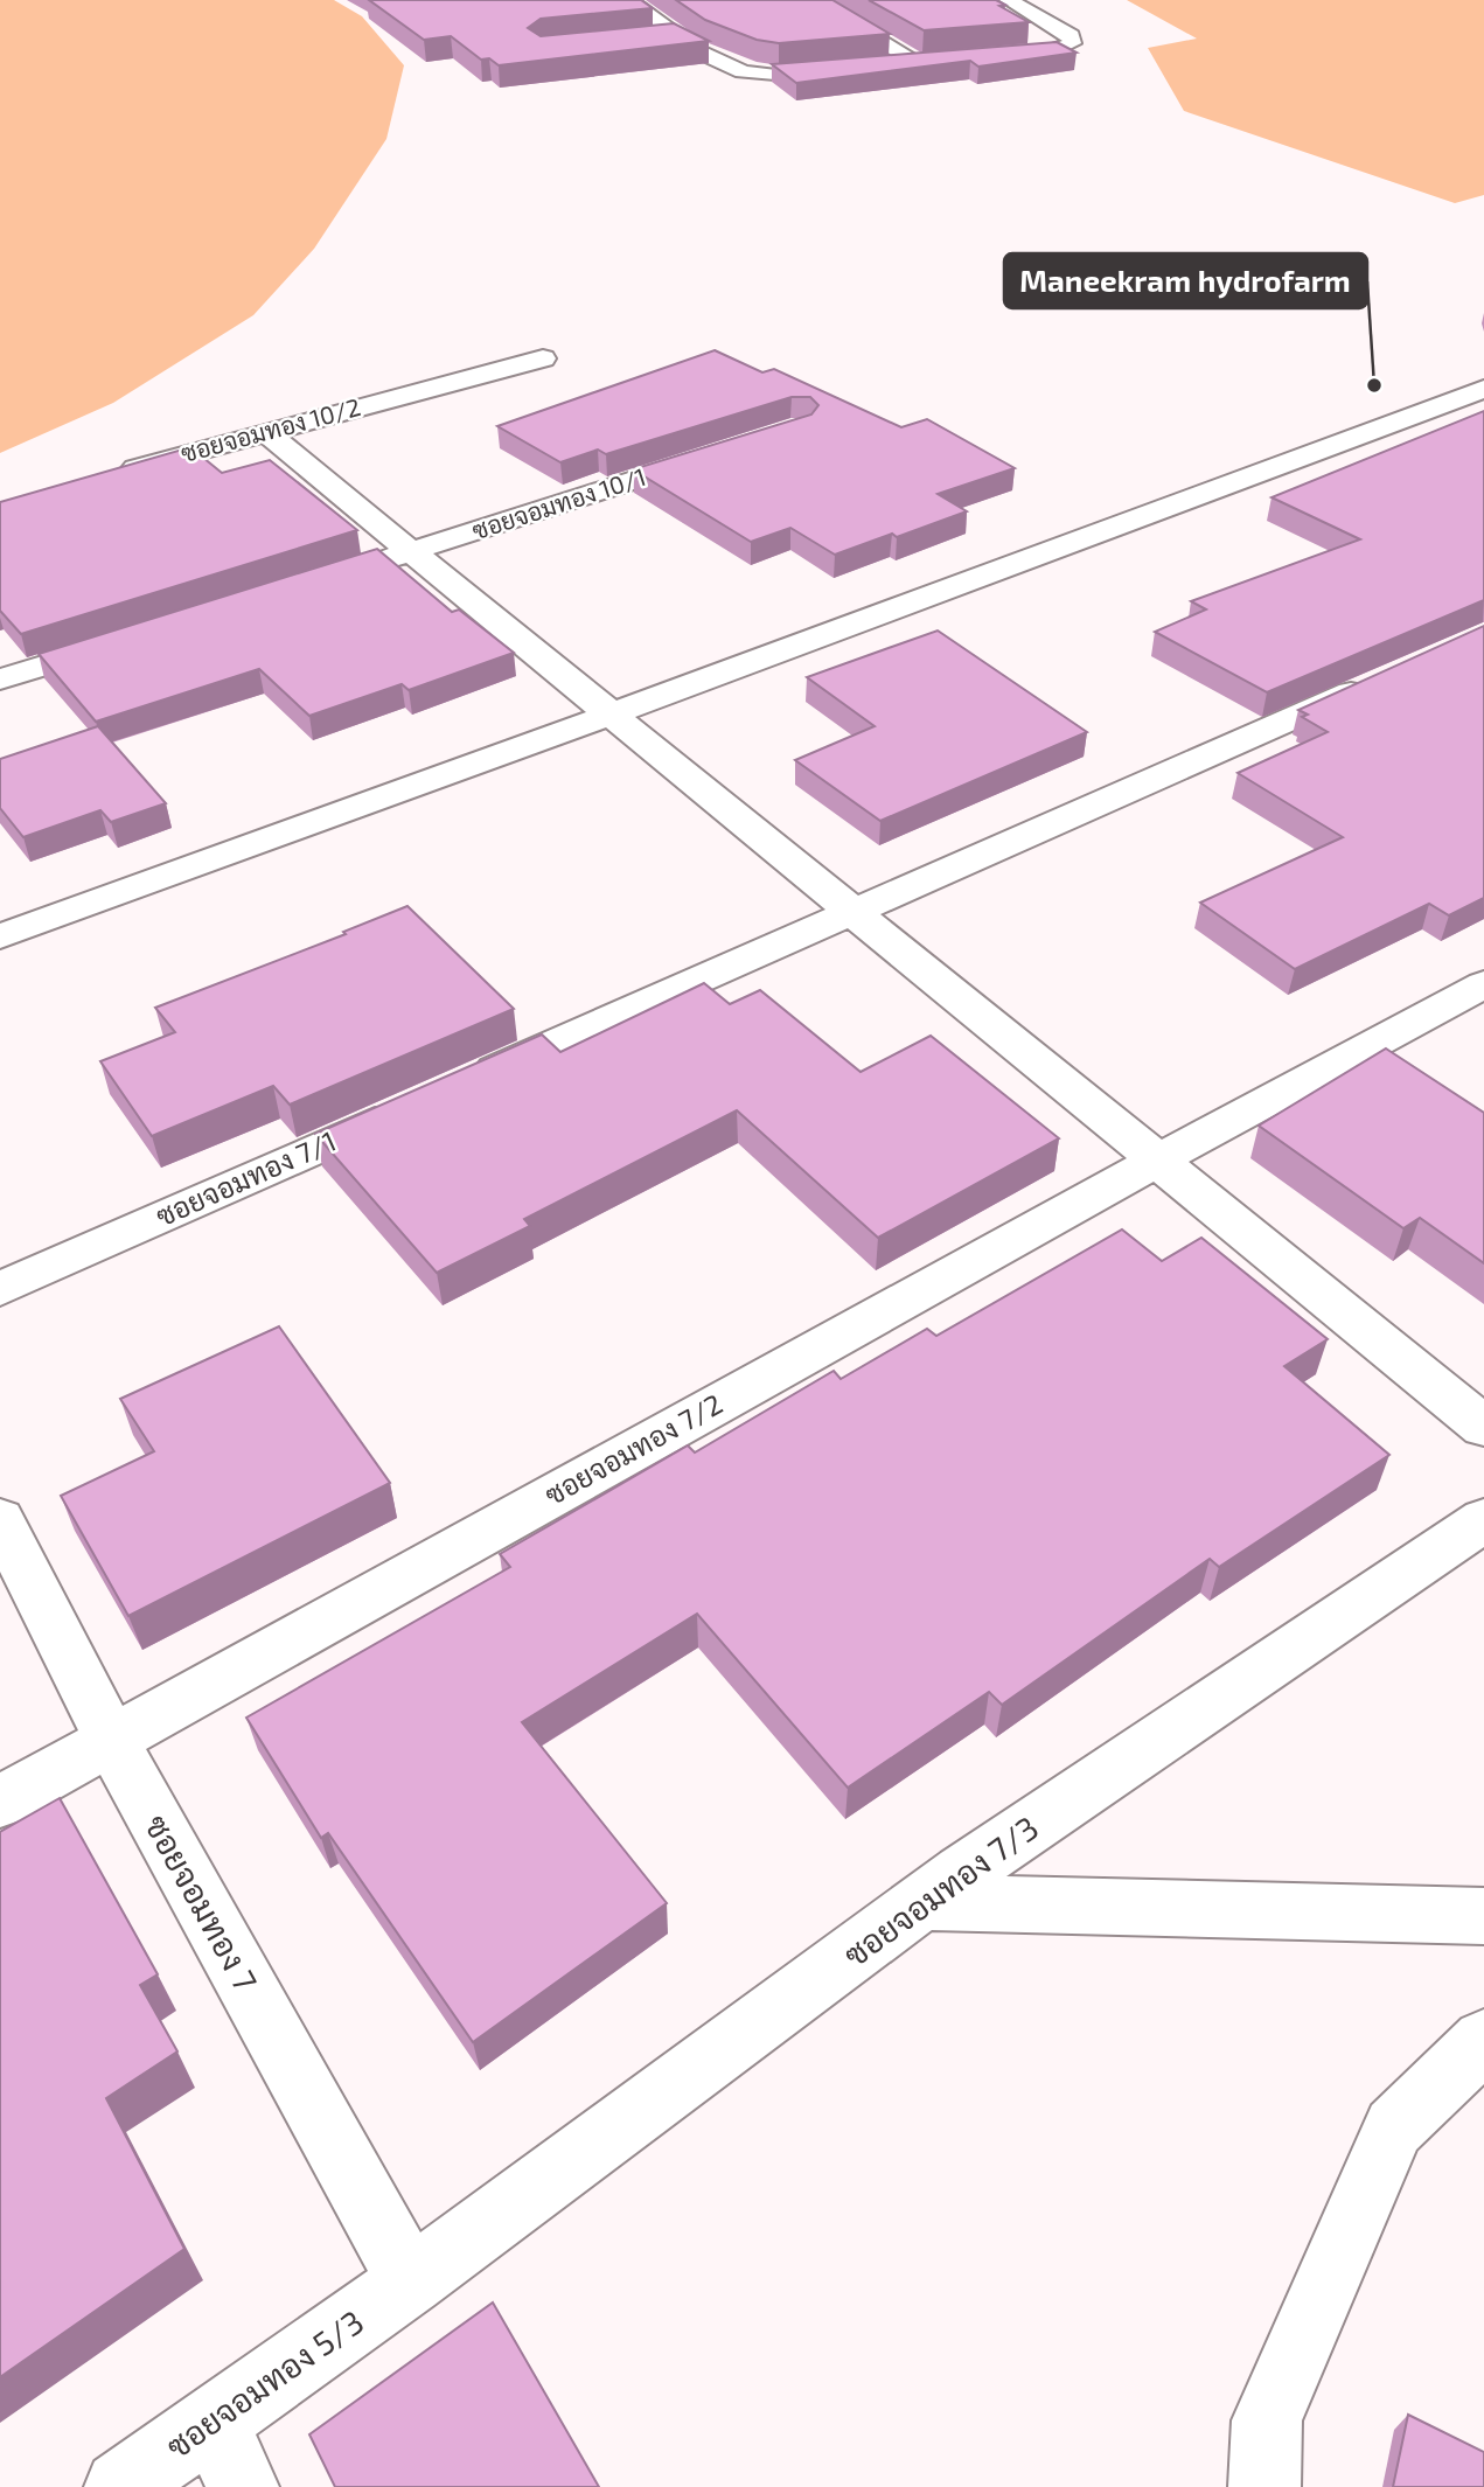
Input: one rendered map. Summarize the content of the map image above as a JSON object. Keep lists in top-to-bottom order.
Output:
{
  "streets": {
    "street": [
      "ซอยจอมทอง 10/2",
      "ซอยจอมทอง 10/1",
      "ซอยจอมทอง 7/1",
      "ซอยจอมทอง 7/2",
      "ซอยจอมทอง 7/3",
      "ซอยจอมทอง 7",
      "ซอยจอมทอง 5/3"
    ]
  },
  "crossings": [
    ["ซอยจอมทอง 7/2", "ซอยจอมทอง 7"],
    ["ซอยจอมทอง 7/3", "ซอยจอมทอง 7"],
    ["ซอยจอมทอง 7/3", "ซอยจอมทอง 5/3"],
    ["ซอยจอมทอง 7", "ซอยจอมทอง 5/3"]
  ],
  "places": ["Maneekram hydrofarm"]
}
